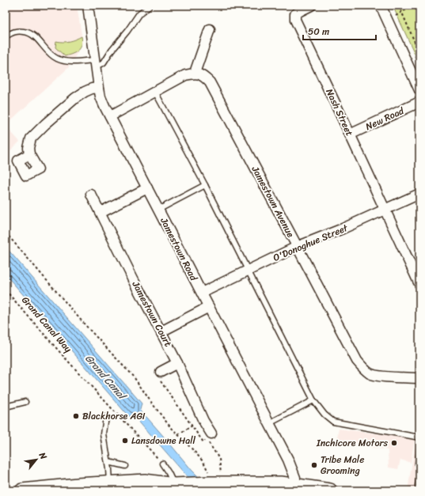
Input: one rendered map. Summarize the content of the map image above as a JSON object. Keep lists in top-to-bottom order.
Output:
{
  "streets": {
    "street": [
      "Nash Street",
      "New Road",
      "Jamestown Avenue",
      "O'Donoghue Street",
      "Jamestown Road",
      "Jamestown Court"
    ],
    "path": ["Grand Canal Way"]
  },
  "crossings": [
    ["Nash Street", "New Road"],
    ["Nash Street", "O'Donoghue Street"],
    ["Jamestown Avenue", "O'Donoghue Street"],
    ["O'Donoghue Street", "Jamestown Road"]
  ],
  "water": ["Grand Canal"],
  "places": [
    "Blackhorse AGI",
    "Lansdowne Hall",
    "Inchicore Motors",
    "Tribe Male Grooming"
  ],
  "scale_bar": "50 m",
  "north": "top right"
}
